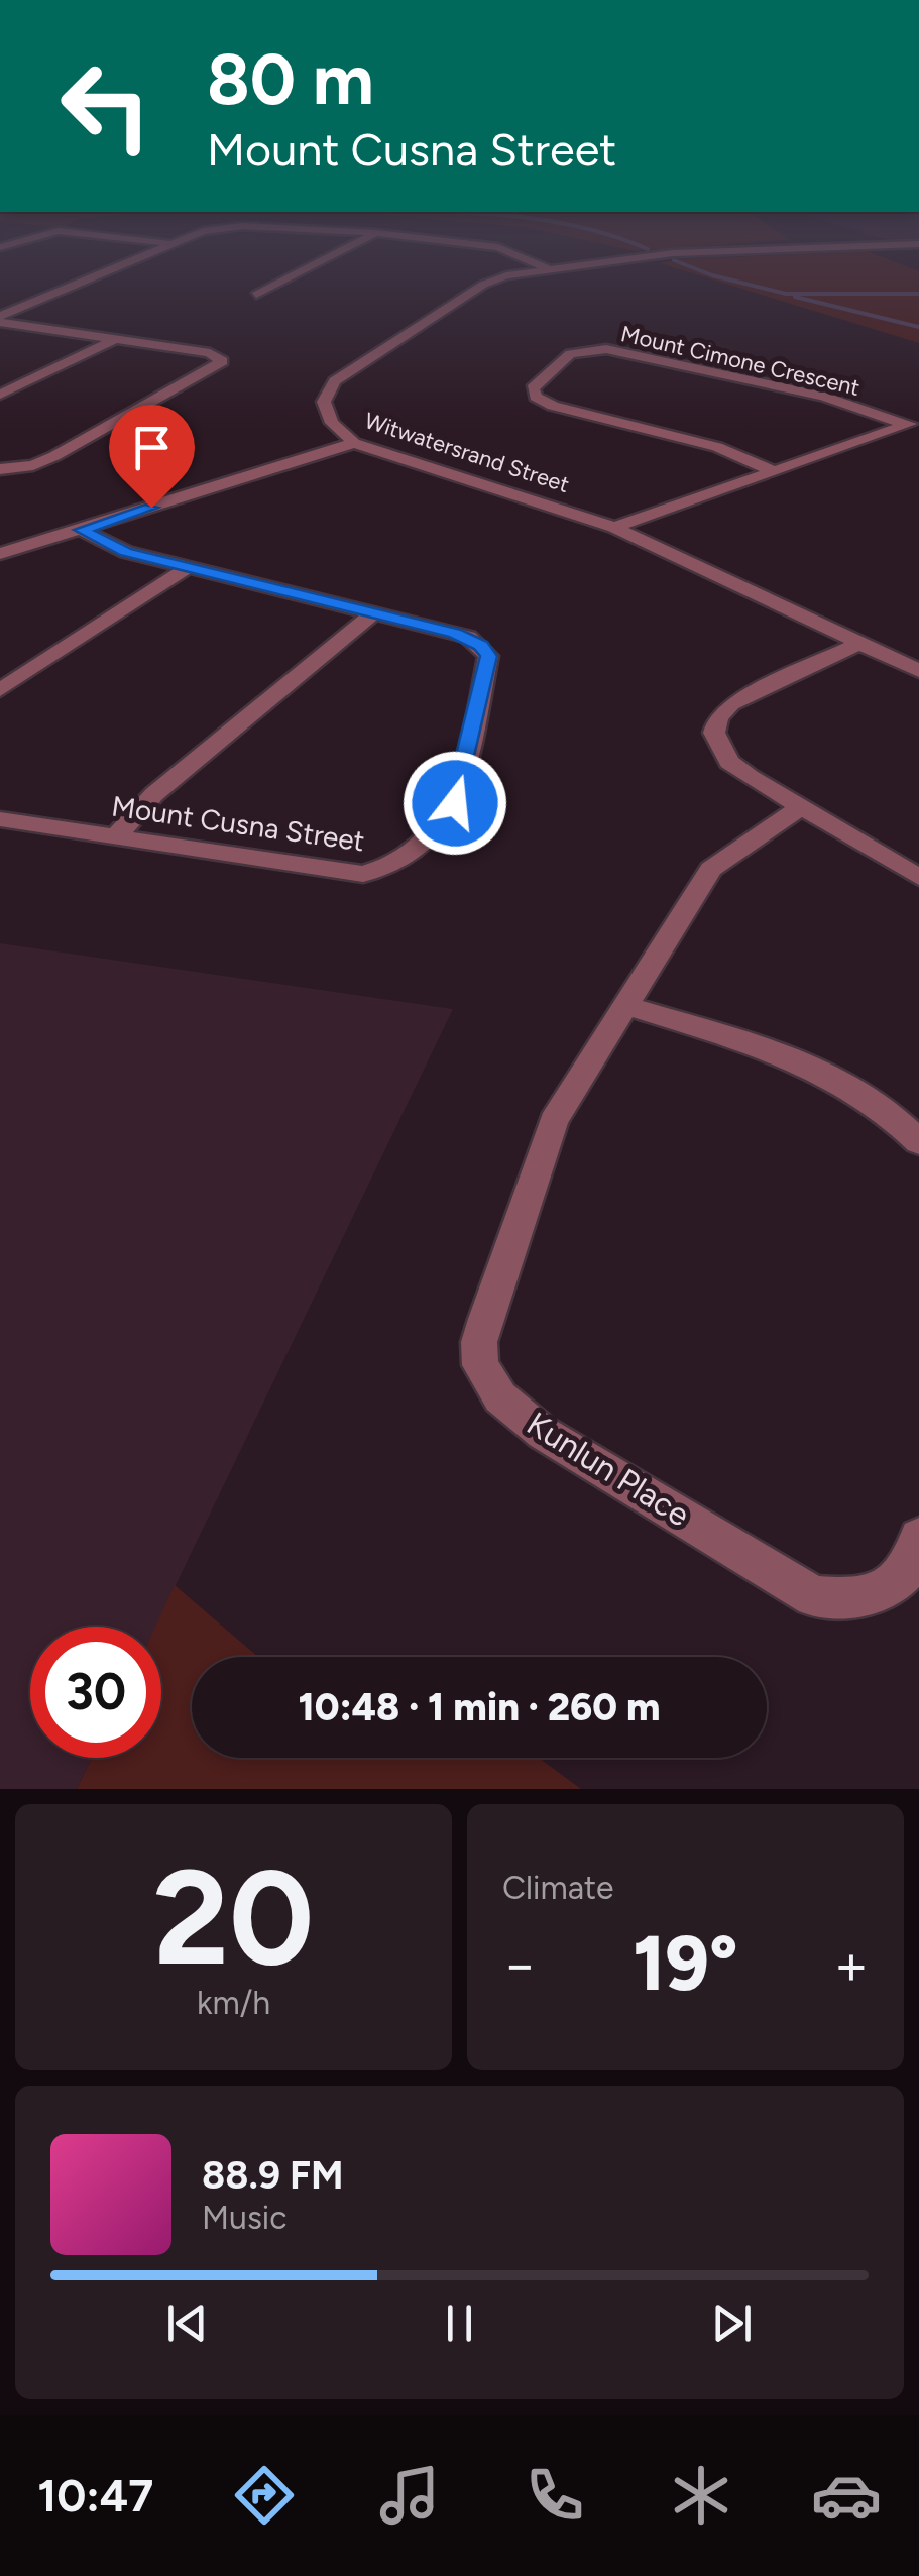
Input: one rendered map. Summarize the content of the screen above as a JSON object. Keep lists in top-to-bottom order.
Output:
{
  "streets": {
    "street": [
      "Mount Cimone Crescent",
      "Witwatersrand Street",
      "Mount Cusna Street",
      "Kunlun Place"
    ]
  },
  "page": {
    "turn": ["80 m", "Mount Cusna Street"],
    "limit": "30",
    "trip": "10:48 · 1 min · 260 m",
    "tile": [
      ["20", "km/h"],
      "Climate"
    ],
    "heat": ["−", "19°", "+"],
    "song": ["88.9 FM", "Music"],
    "tabs": "10:47"
  }
}
